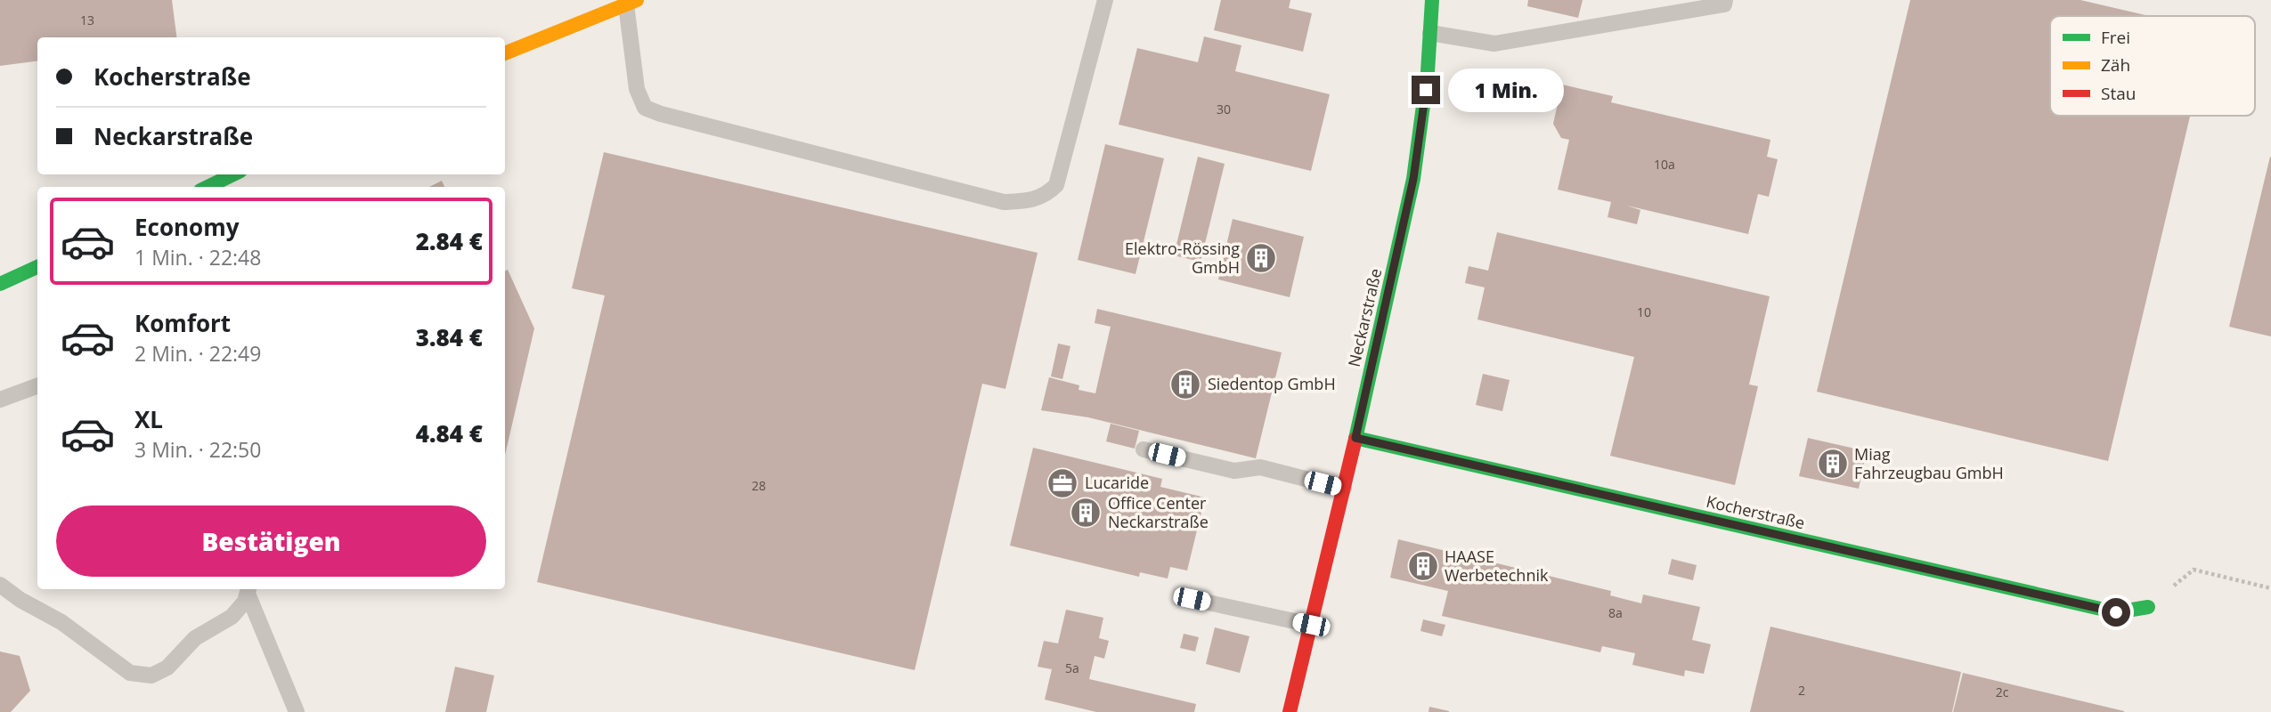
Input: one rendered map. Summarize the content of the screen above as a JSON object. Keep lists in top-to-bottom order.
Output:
{
  "streets": {
    "street": ["Neckarstraße", "Kocherstraße"]
  },
  "crossings": [
    ["Neckarstraße", "Kocherstraße"]
  ],
  "places": {
    "building": [
      "Elektro-Rössing GmbH",
      "Siedentop GmbH",
      "Miag Fahrzeugbau GmbH",
      "Office Center Neckarstraße",
      "HAASE Werbetechnik"
    ],
    "office": ["Lucaride"]
  },
  "house_numbers": [
    "13",
    "30",
    "10a",
    "10",
    "28",
    "8a",
    "5a",
    "2",
    "2c"
  ],
  "legend": ["Frei", "Zäh", "Stau"],
  "page": {
    "banner": ["Kocherstraße", "Neckarstraße"],
    "bubble": "1 Min.",
    "list": [
      {
        "name": "Economy",
        "note": "1 Min. · 22:48",
        "value": "2.84 €"
      },
      {
        "name": "Komfort",
        "note": "2 Min. · 22:49",
        "value": "3.84 €"
      },
      {
        "name": "XL",
        "note": "3 Min. · 22:50",
        "value": "4.84 €"
      }
    ],
    "buttons": "Bestätigen"
  }
}
